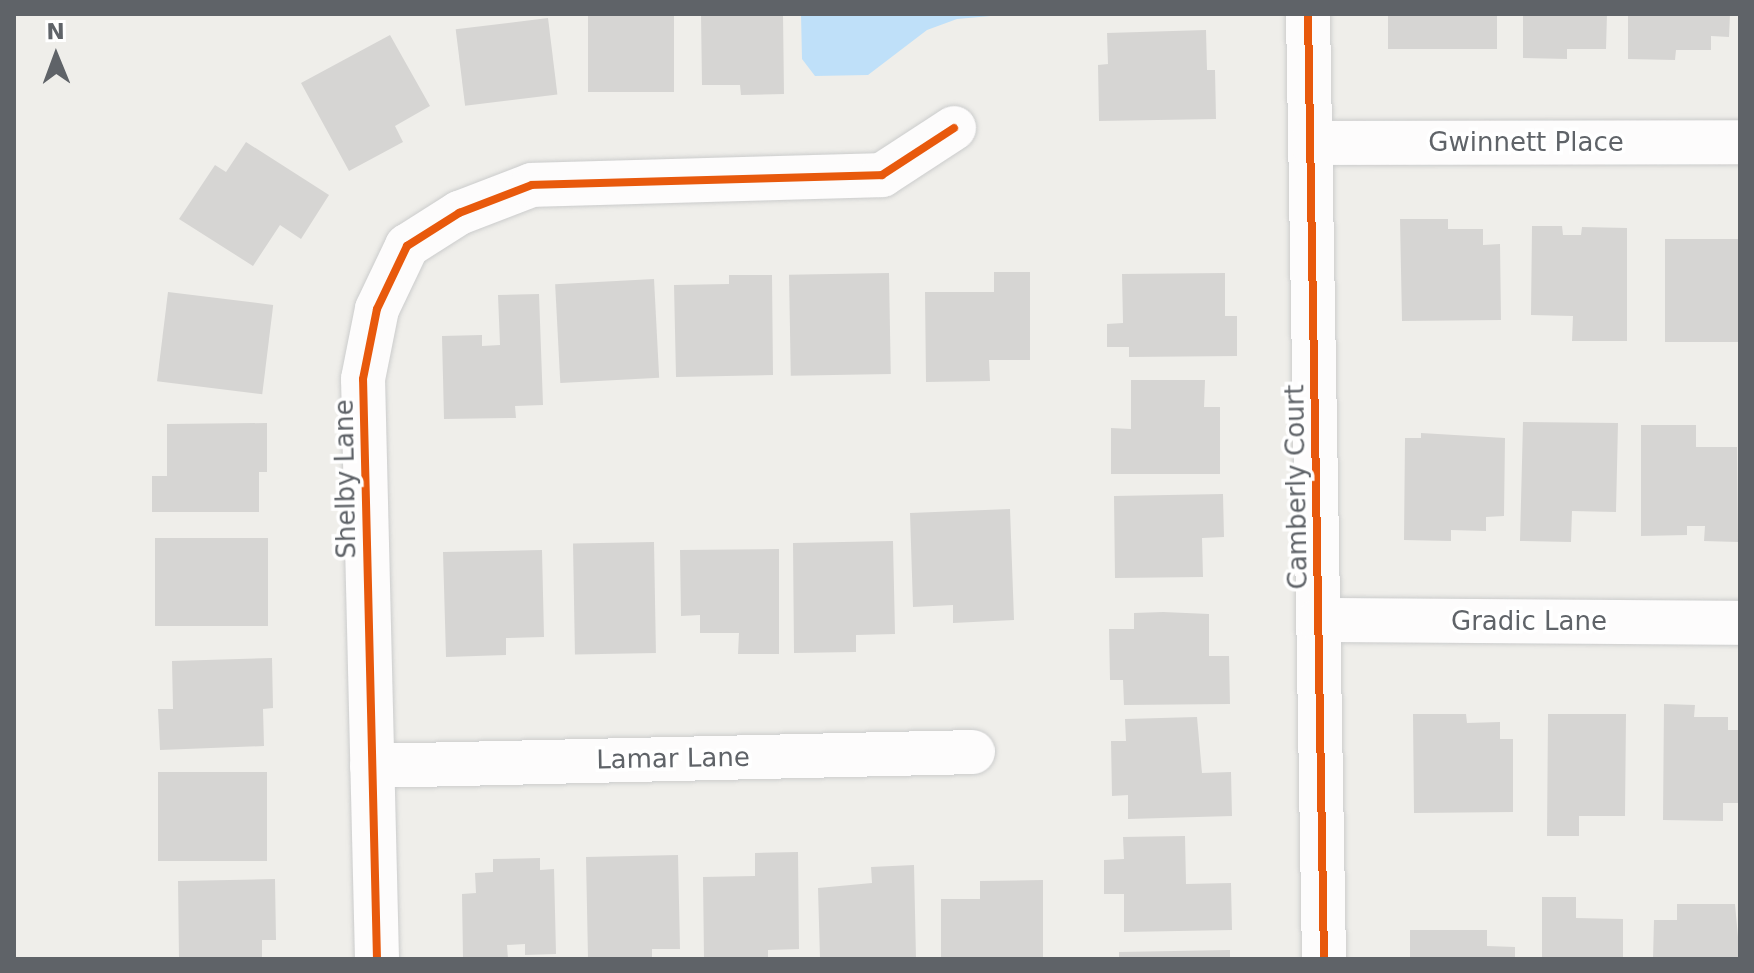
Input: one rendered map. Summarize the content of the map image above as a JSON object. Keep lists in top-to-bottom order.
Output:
{
  "streets": {
    "street": [
      "Gwinnett Place",
      "Shelby Lane",
      "Camberly Court",
      "Gradic Lane",
      "Lamar Lane"
    ]
  },
  "crossings": [
    ["Gwinnett Place", "Camberly Court"],
    ["Shelby Lane", "Lamar Lane"],
    ["Camberly Court", "Gradic Lane"]
  ],
  "north": "top"
}
